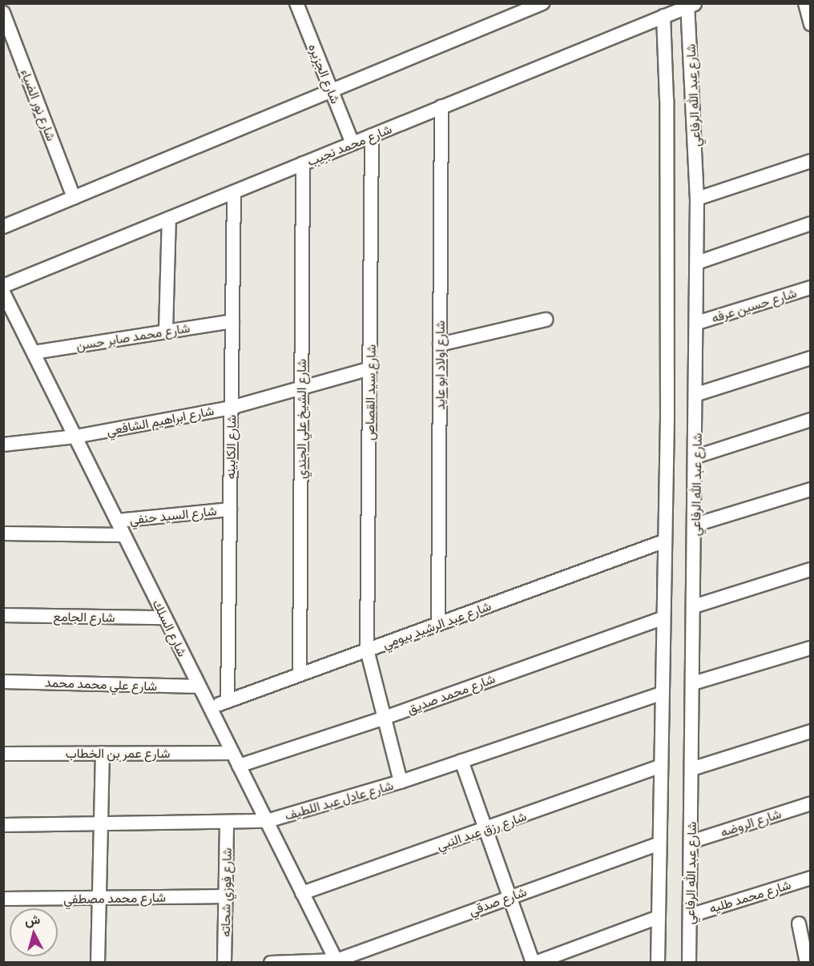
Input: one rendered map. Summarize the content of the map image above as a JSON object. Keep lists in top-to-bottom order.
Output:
{
  "streets": {
    "street": [
      "شارع الجزيره",
      "شارع عبد الله الرفاعي",
      "شارع نور الضياء",
      "شارع محمد نجيب",
      "شارع حسين عرفه",
      "شارع محمد صابر حسن",
      "شارع اولاد ابو عايد",
      "شارع سيد القصاص",
      "شارع الشيخ علي الجندي",
      "شارع ابراهيم الشافعي",
      "شارع الكابينه",
      "شارع السيد حنفي",
      "شارع الجامع",
      "شارع عبد الرشيد بيومي",
      "شارع السلك",
      "شارع علي محمد محمد",
      "شارع محمد صديق",
      "شارع عمر بن الخطاب",
      "شارع عادل عبد اللطيف",
      "شارع الروضه",
      "شارع رزق عبد النبي",
      "شارع فوزي شحاته",
      "شارع محمد طليه",
      "شارع محمد مصطفي",
      "شارع صدقي"
    ]
  },
  "crossings": [
    ["شارع الجزيره", "شارع محمد نجيب"],
    ["شارع عبد الله الرفاعي", "شارع محمد نجيب"],
    ["شارع عبد الله الرفاعي", "شارع حسين عرفه"],
    ["شارع عبد الله الرفاعي", "شارع عبد الرشيد بيومي"],
    ["شارع عبد الله الرفاعي", "شارع محمد صديق"],
    ["شارع عبد الله الرفاعي", "شارع عادل عبد اللطيف"],
    ["شارع عبد الله الرفاعي", "شارع الروضه"],
    ["شارع عبد الله الرفاعي", "شارع رزق عبد النبي"],
    ["شارع عبد الله الرفاعي", "شارع محمد طليه"],
    ["شارع عبد الله الرفاعي", "شارع صدقي"],
    ["شارع محمد نجيب", "شارع اولاد ابو عايد"],
    ["شارع محمد نجيب", "شارع سيد القصاص"],
    ["شارع محمد نجيب", "شارع الشيخ علي الجندي"],
    ["شارع محمد نجيب", "شارع الكابينه"],
    ["شارع محمد صابر حسن", "شارع الكابينه"],
    ["شارع محمد صابر حسن", "شارع السلك"],
    ["شارع اولاد ابو عايد", "شارع عبد الرشيد بيومي"],
    ["شارع سيد القصاص", "شارع ابراهيم الشافعي"],
    ["شارع سيد القصاص", "شارع عبد الرشيد بيومي"],
    ["شارع سيد القصاص", "شارع محمد صديق"],
    ["شارع سيد القصاص", "شارع عادل عبد اللطيف"],
    ["شارع الشيخ علي الجندي", "شارع ابراهيم الشافعي"],
    ["شارع الشيخ علي الجندي", "شارع عبد الرشيد بيومي"],
    ["شارع ابراهيم الشافعي", "شارع الكابينه"],
    ["شارع ابراهيم الشافعي", "شارع السلك"],
    ["شارع الكابينه", "شارع السيد حنفي"],
    ["شارع الكابينه", "شارع عبد الرشيد بيومي"],
    ["شارع السيد حنفي", "شارع السلك"],
    ["شارع الجامع", "شارع السلك"],
    ["شارع عبد الرشيد بيومي", "شارع السلك"],
    ["شارع السلك", "شارع علي محمد محمد"],
    ["شارع السلك", "شارع محمد صديق"],
    ["شارع السلك", "شارع عمر بن الخطاب"],
    ["شارع السلك", "شارع عادل عبد اللطيف"],
    ["شارع السلك", "شارع رزق عبد النبي"],
    ["شارع السلك", "شارع صدقي"],
    ["شارع عادل عبد اللطيف", "شارع فوزي شحاته"],
    ["شارع فوزي شحاته", "شارع محمد مصطفي"]
  ],
  "north": "top"
}
